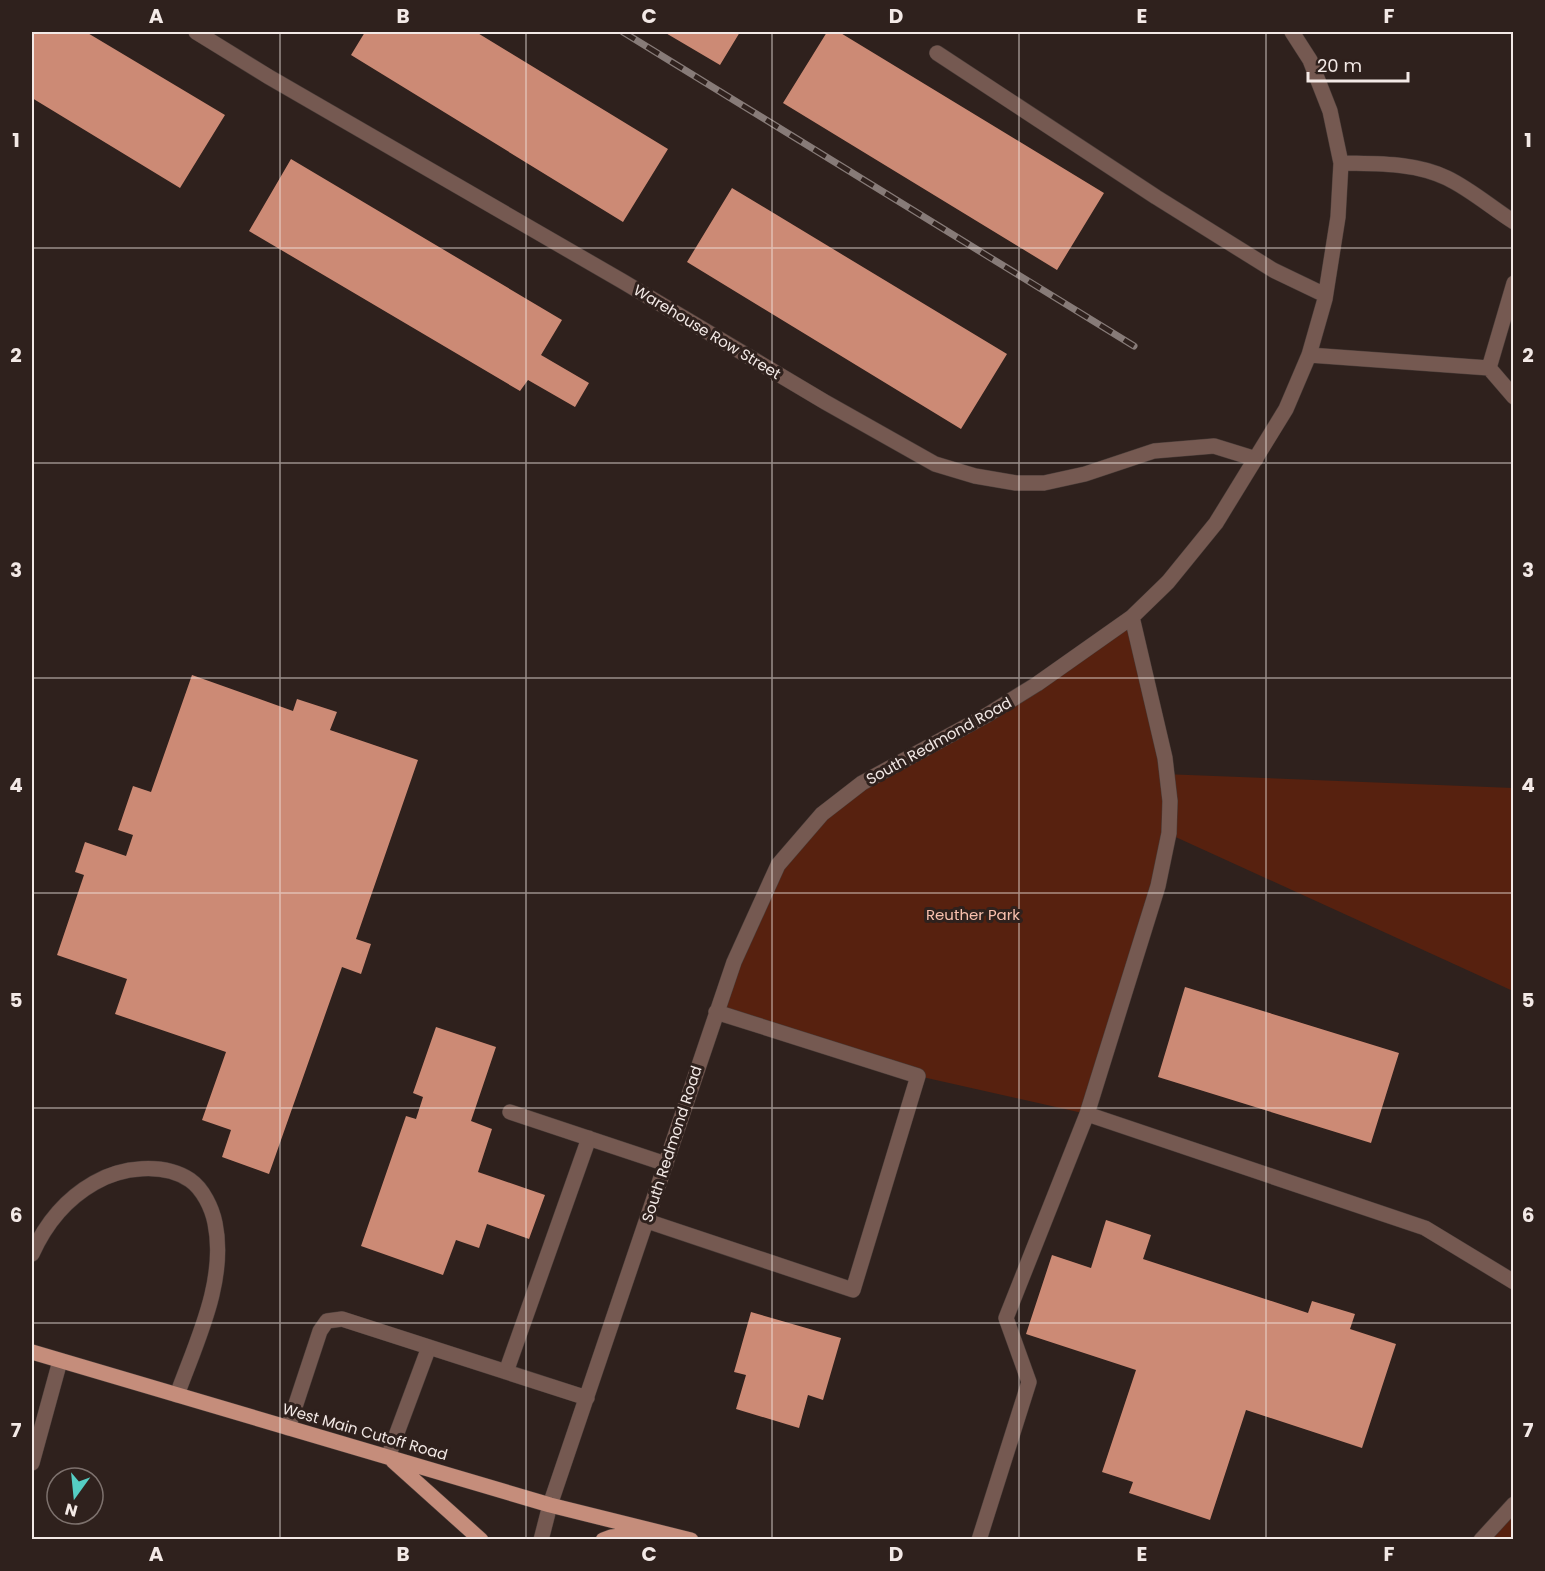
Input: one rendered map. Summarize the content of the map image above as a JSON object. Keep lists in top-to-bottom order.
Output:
{
  "streets": {
    "main road": ["West Main Cutoff Road"],
    "street": ["Warehouse Row Street", "South Redmond Road"]
  },
  "crossings": [
    ["Warehouse Row Street", "South Redmond Road"],
    ["South Redmond Road", "West Main Cutoff Road"]
  ],
  "parks": ["Reuther Park"],
  "scale_bar": "20 m",
  "north": "bottom",
  "grid": {
    "columns": [
      "A",
      "B",
      "C",
      "D",
      "E",
      "F"
    ],
    "rows": [
      "1",
      "2",
      "3",
      "4",
      "5",
      "6",
      "7"
    ]
  }
}
